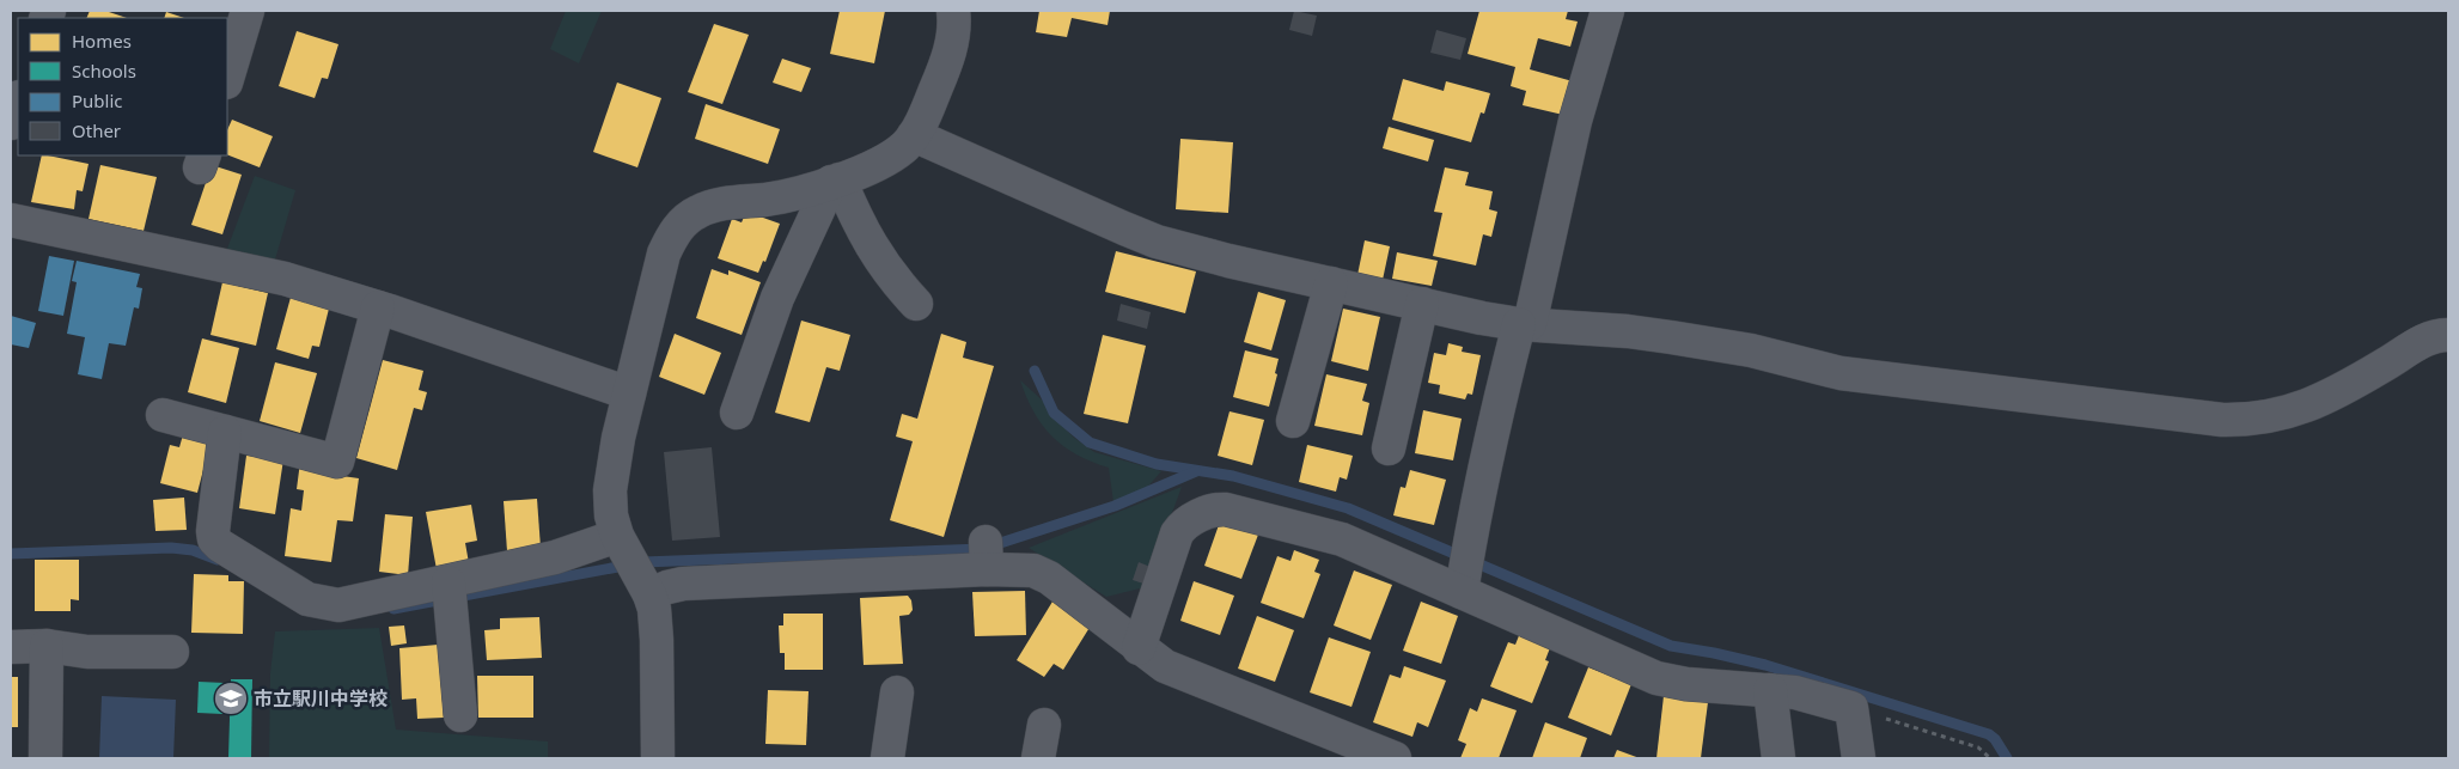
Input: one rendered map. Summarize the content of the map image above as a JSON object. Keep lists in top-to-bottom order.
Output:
{
  "places": {
    "school or university": ["市立駅川中学校"]
  },
  "legend": [
    "Homes",
    "Schools",
    "Public",
    "Other"
  ]
}
